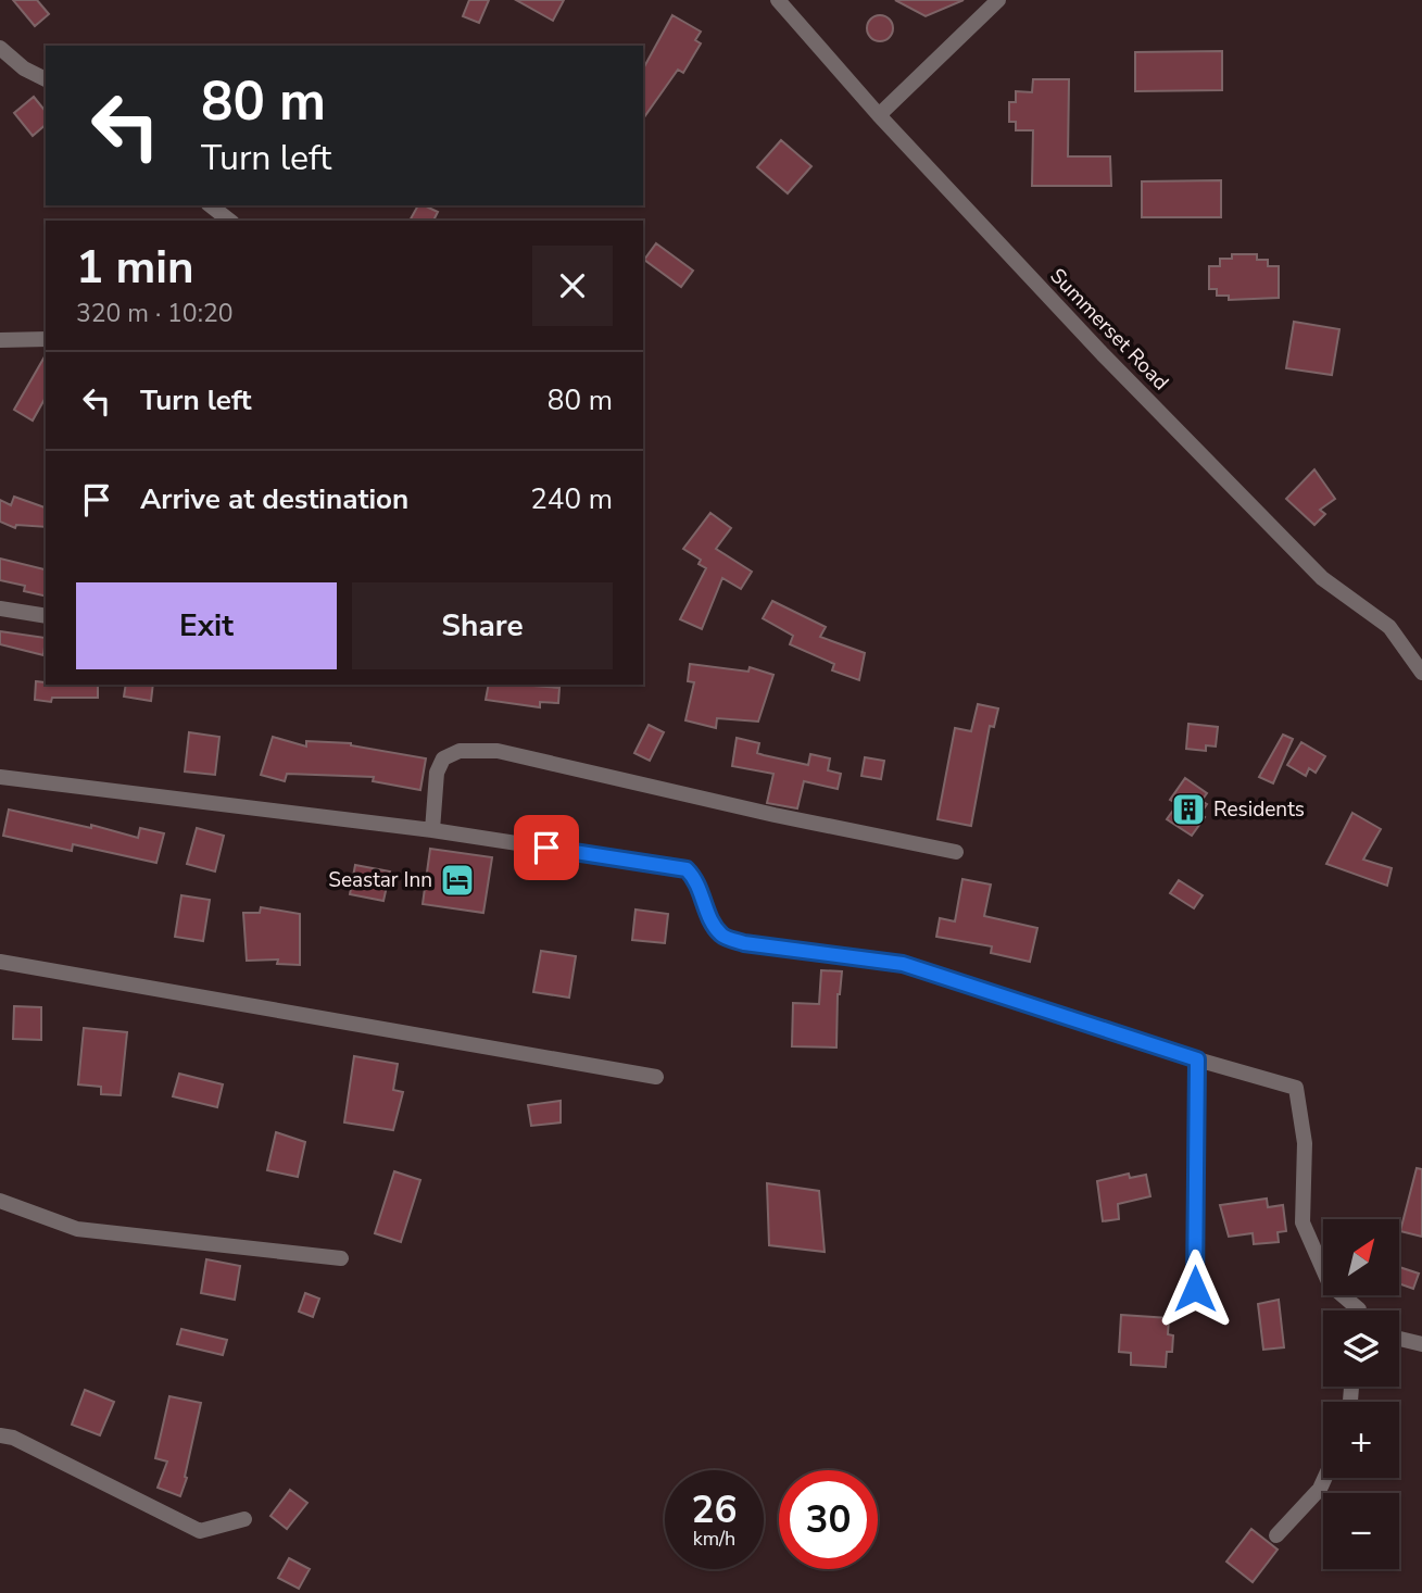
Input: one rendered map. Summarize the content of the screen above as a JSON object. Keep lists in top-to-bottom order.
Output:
{
  "streets": {
    "street": ["Summerset Road"]
  },
  "places": {
    "building": ["Residents"],
    "hotel": ["Seastar Inn"]
  },
  "north": "top right",
  "page": {
    "turn": ["80 m", "Turn left"],
    "heading": ["1 min", "320 m · 10:20"],
    "list": [
      {
        "name": "Turn left",
        "value": "80 m"
      },
      {
        "name": "Arrive at destination",
        "value": "240 m"
      }
    ],
    "buttons": ["Exit", "Share"],
    "map_buttons": ["+", "−"],
    "speed": "26 km/h",
    "limit": "30"
  }
}
